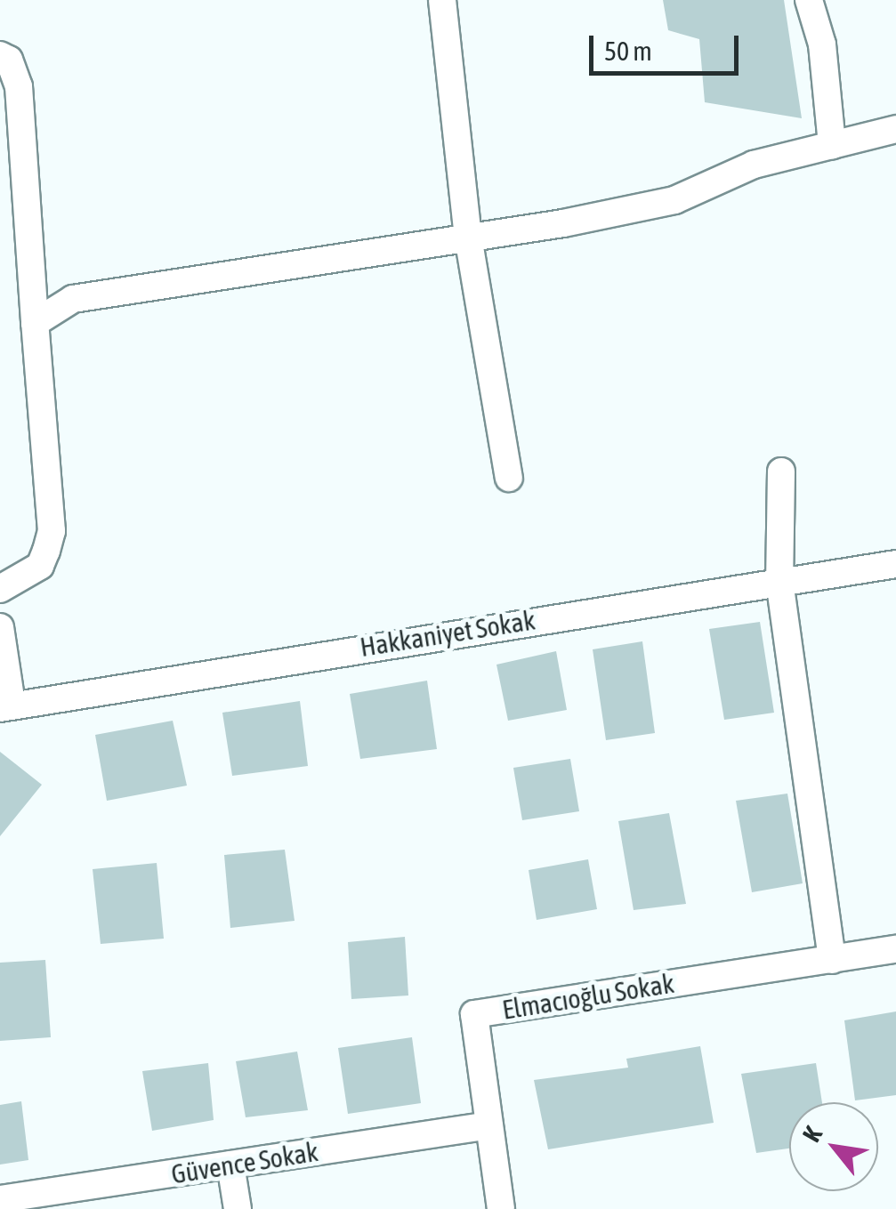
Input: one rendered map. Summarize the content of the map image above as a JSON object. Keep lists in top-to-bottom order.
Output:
{
  "streets": {
    "street": ["Hakkaniyet Sokak", "Elmacıoğlu Sokak", "Güvence Sokak"]
  },
  "crossings": [
    ["Elmacıoğlu Sokak", "Güvence Sokak"]
  ],
  "scale_bar": "50 m",
  "north": "top left"
}
